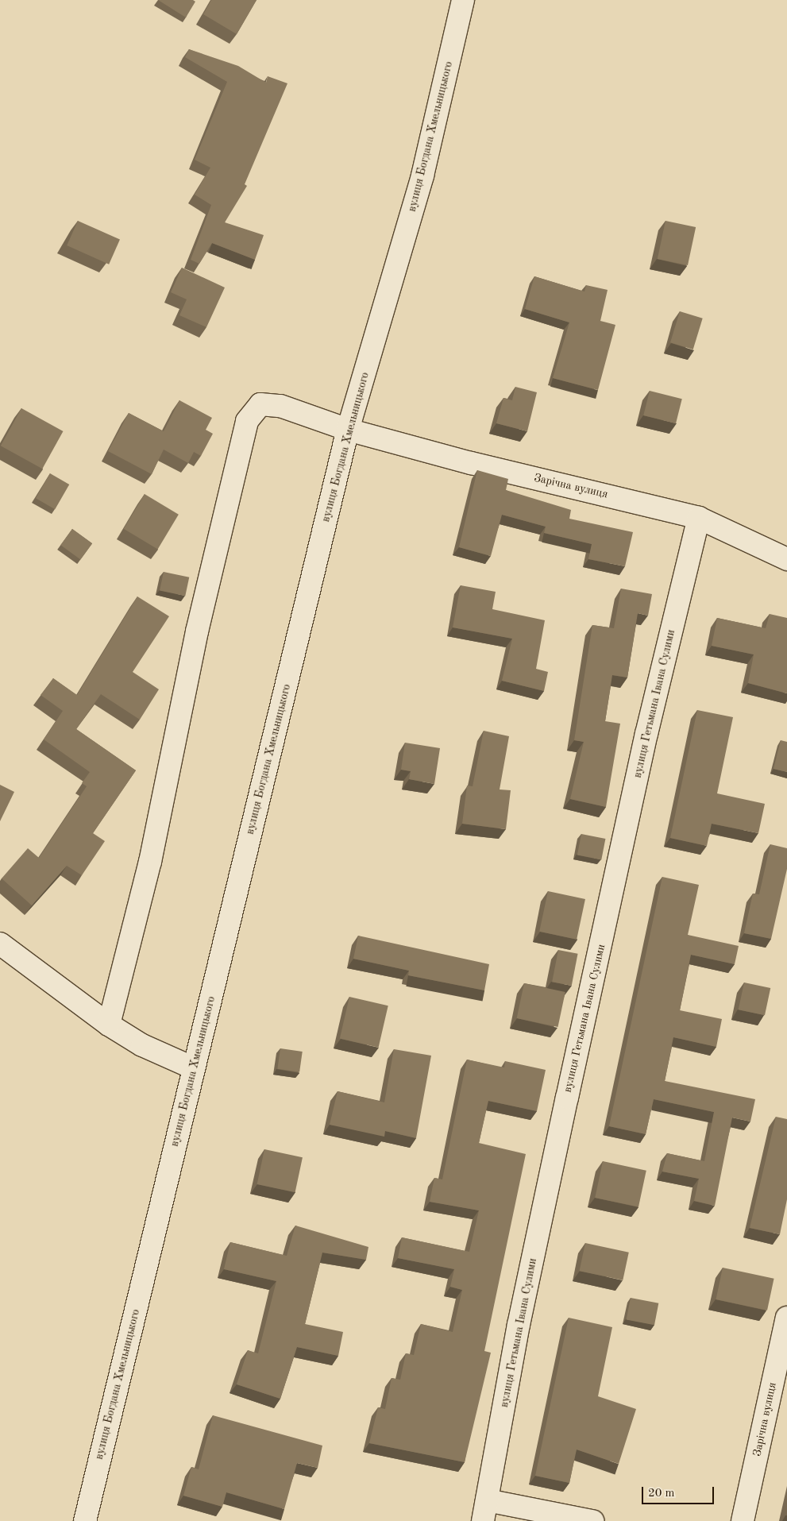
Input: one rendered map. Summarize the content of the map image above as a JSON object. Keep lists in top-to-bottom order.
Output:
{
  "streets": {
    "street": ["вулиця Богдана Хмельницького", "Зарічна вулиця", "вулиця Гетьмана Івана Сулими"]
  },
  "crossings": [
    ["вулиця Богдана Хмельницького", "Зарічна вулиця"],
    ["Зарічна вулиця", "вулиця Гетьмана Івана Сулими"]
  ],
  "scale_bar": "20 m"
}
